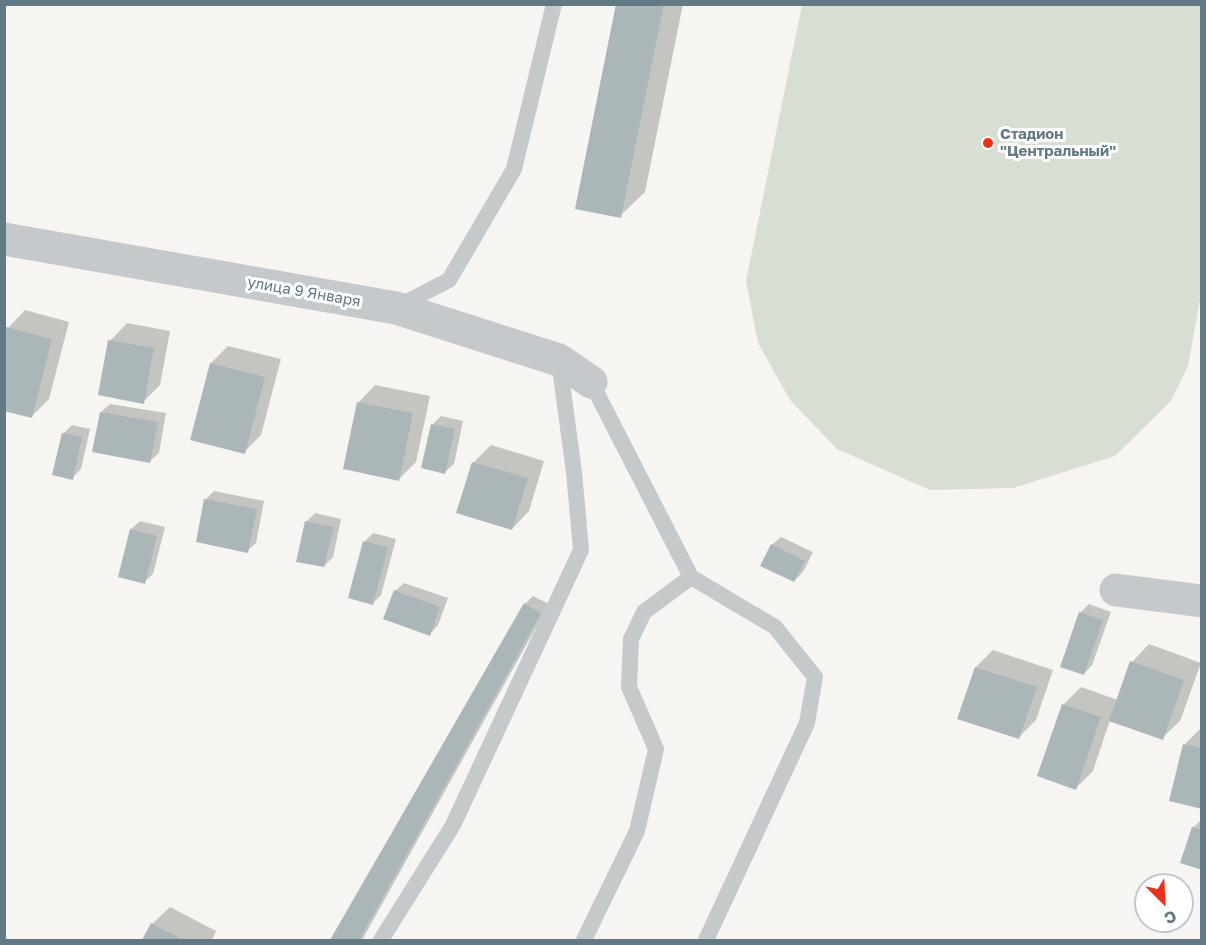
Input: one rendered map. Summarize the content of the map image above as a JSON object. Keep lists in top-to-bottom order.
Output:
{
  "streets": {
    "street": ["улица 9 Января"]
  },
  "places": ["Стадион \"Центральный\""],
  "north": "bottom right"
}
